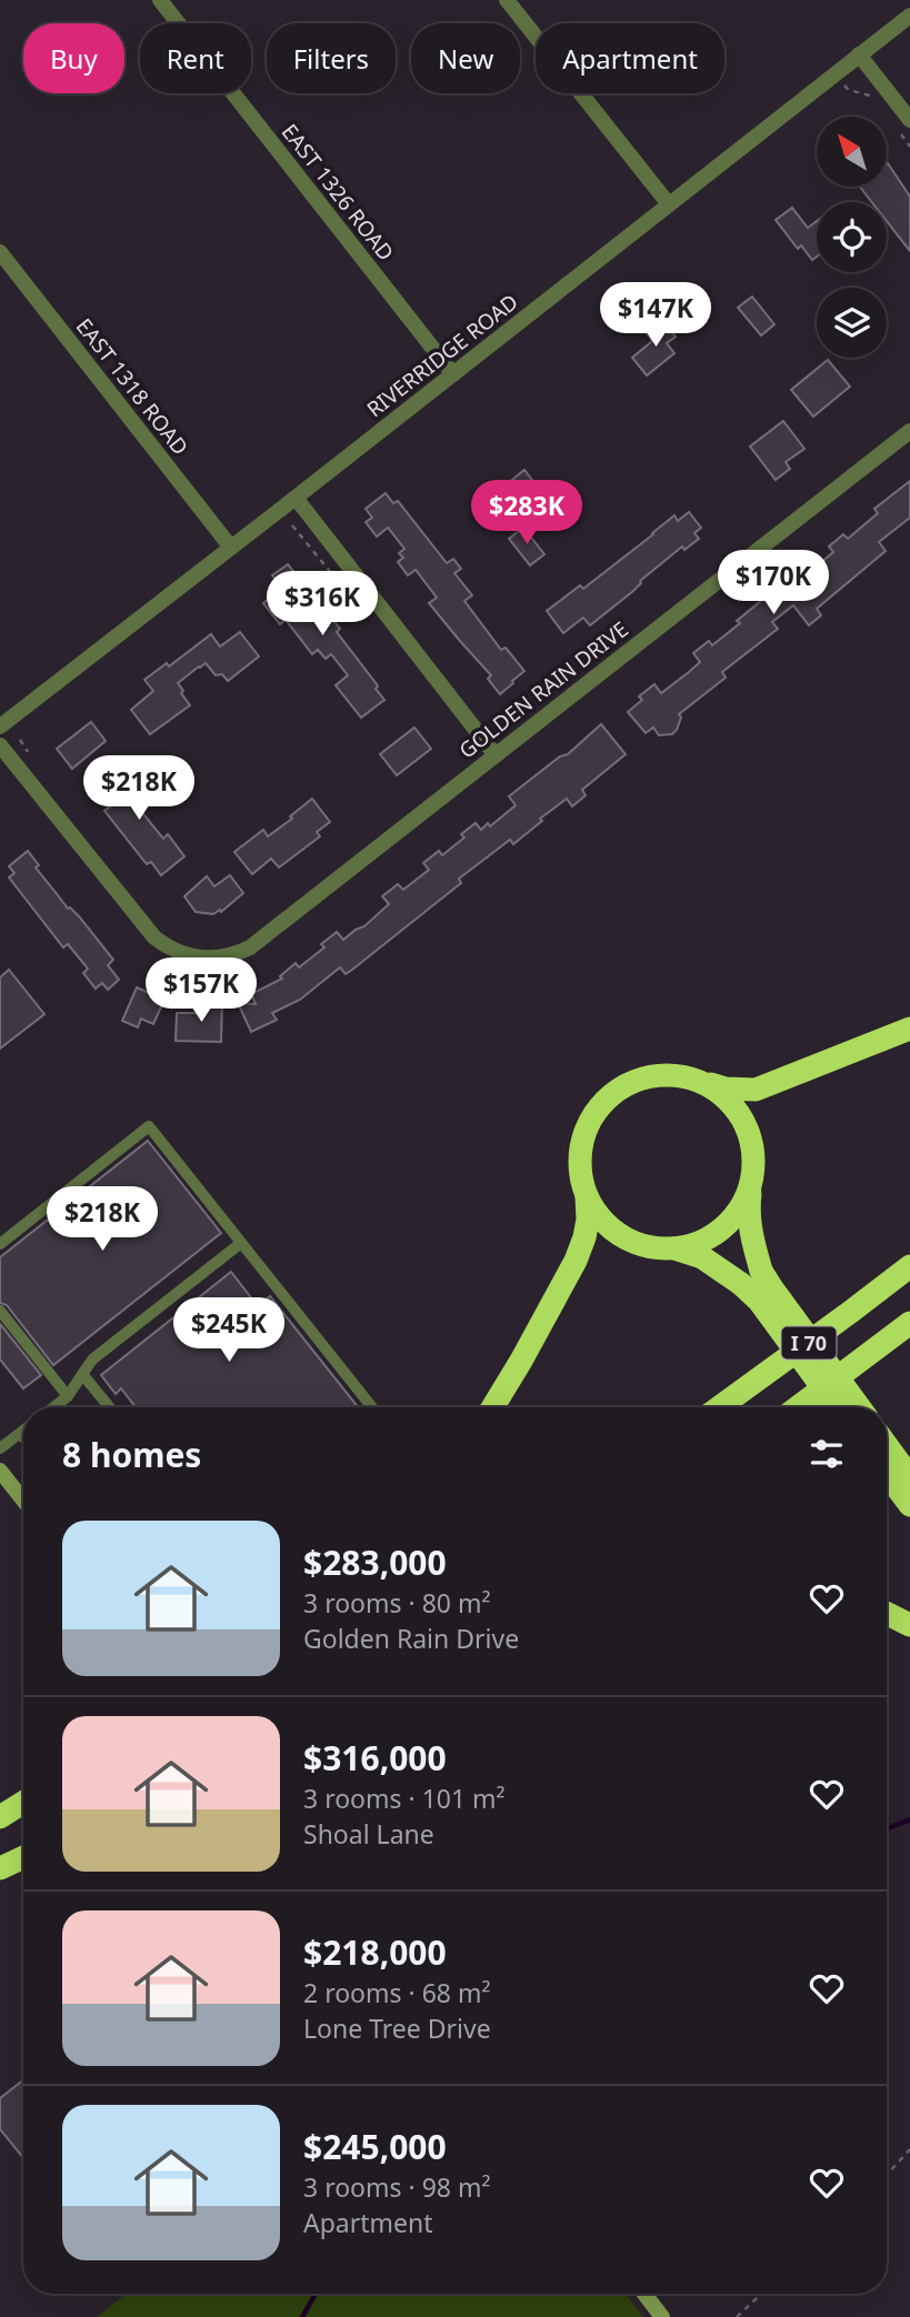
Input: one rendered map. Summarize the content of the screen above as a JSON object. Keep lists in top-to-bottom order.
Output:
{
  "streets": {
    "highway": ["I 70"],
    "street": [
      "EAST 1326 ROAD",
      "RIVERRIDGE ROAD",
      "EAST 1318 ROAD",
      "GOLDEN RAIN DRIVE"
    ]
  },
  "crossings": [
    ["EAST 1326 ROAD", "RIVERRIDGE ROAD"],
    ["RIVERRIDGE ROAD", "EAST 1318 ROAD"]
  ],
  "north": "top left",
  "page": {
    "chip": [
      "Buy",
      "Rent",
      "Filters",
      "New",
      "Apartment"
    ],
    "price": [
      "$147K",
      "$283K",
      "$170K",
      "$316K",
      "$218K",
      "$157K",
      "$218K",
      "$245K"
    ],
    "heading": "8 homes",
    "list": [
      {
        "name": "$283,000",
        "note": "3 rooms · 80 m² · Golden Rain Drive"
      },
      {
        "name": "$316,000",
        "note": "3 rooms · 101 m² · Shoal Lane"
      },
      {
        "name": "$218,000",
        "note": "2 rooms · 68 m² · Lone Tree Drive"
      },
      {
        "name": "$245,000",
        "note": "3 rooms · 98 m² · Apartment"
      }
    ]
  }
}
